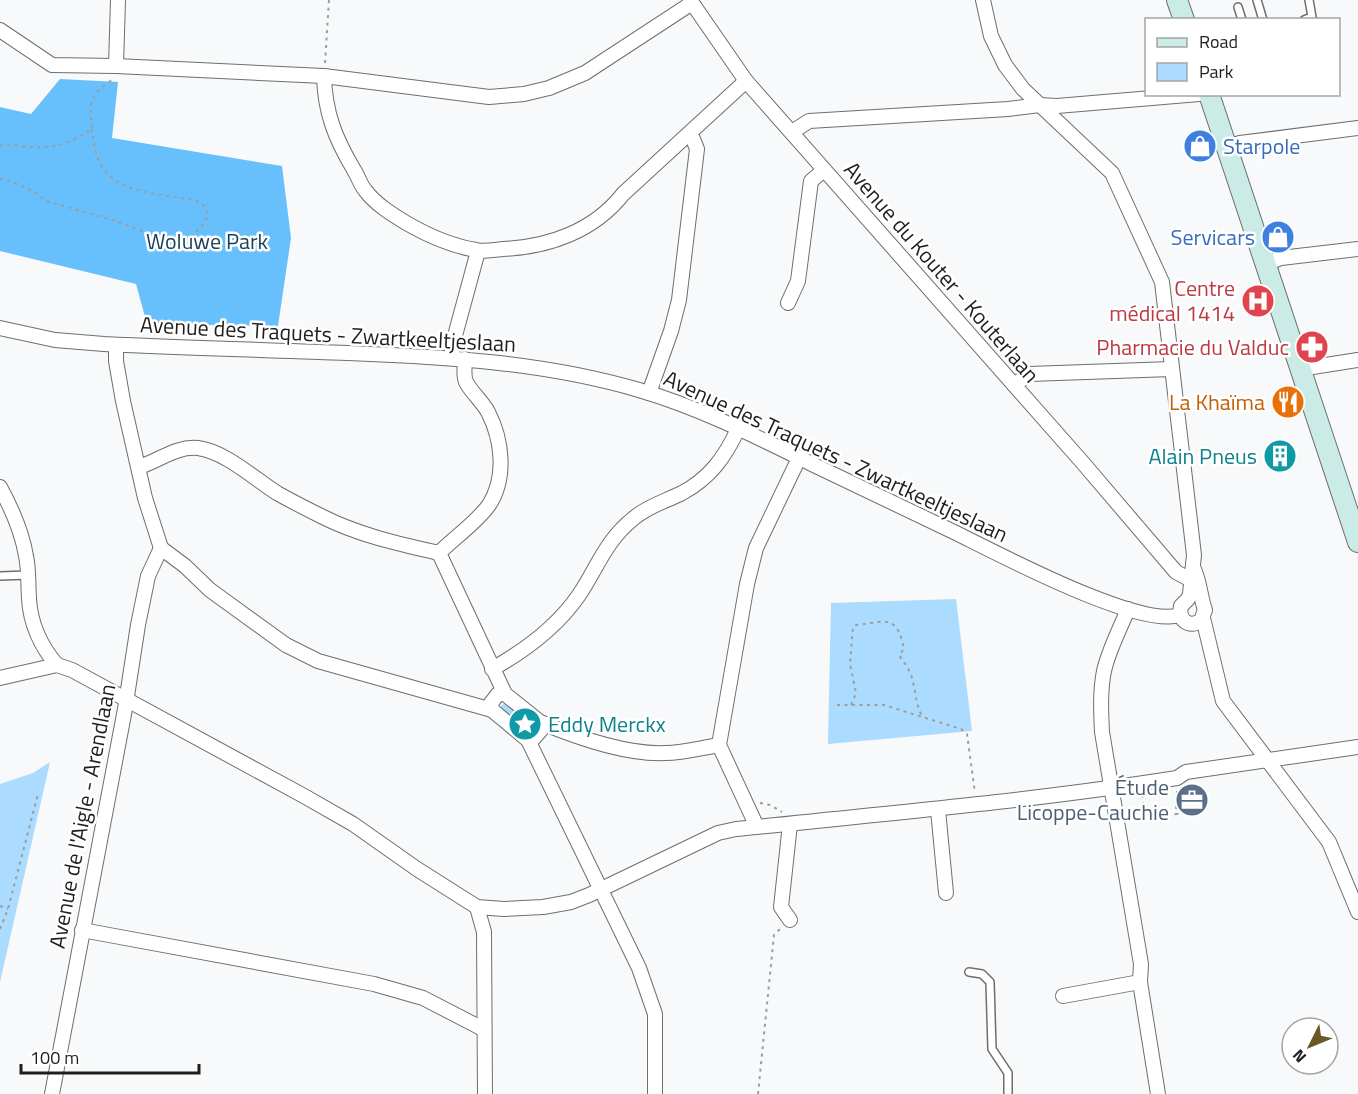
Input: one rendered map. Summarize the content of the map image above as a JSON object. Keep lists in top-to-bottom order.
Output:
{
  "streets": {
    "street": ["Avenue du Kouter - Kouterlaan", "Avenue des Traquets - Zwartkeeltjeslaan", "Avenue de l'Aigle - Arendlaan"]
  },
  "parks": ["Woluwe Park"],
  "places": {
    "shop": ["Starpole", "Servicars"],
    "hospital": ["Centre médical 1414"],
    "pharmacy": ["Pharmacie du Valduc"],
    "restaurant": ["La Khaïma"],
    "building": ["Alain Pneus"],
    "place": ["Eddy Merckx"],
    "office": ["Étude Licoppe-Cauchie"]
  },
  "legend": ["Road", "Park"],
  "scale_bar": "100 m",
  "north": "bottom left"
}
